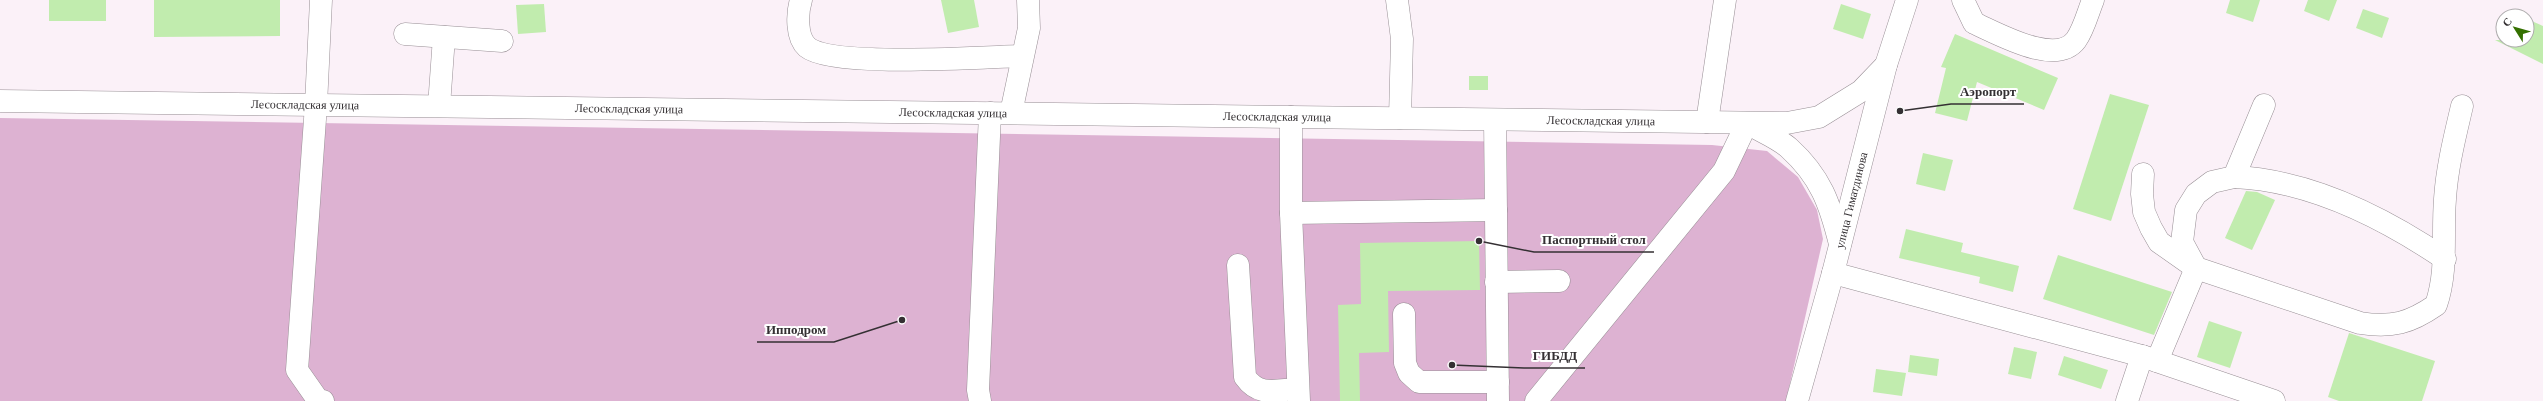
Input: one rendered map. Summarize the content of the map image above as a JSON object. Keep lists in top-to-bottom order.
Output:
{
  "streets": {
    "street": ["Лесоскладская улица", "улица Гиматдинова"]
  },
  "crossings": [
    ["Лесоскладская улица", "улица Гиматдинова"]
  ],
  "places": [
    "Аэропорт",
    "Паспортный стол",
    "Ипподром",
    "ГИБДД"
  ],
  "north": "top left"
}
